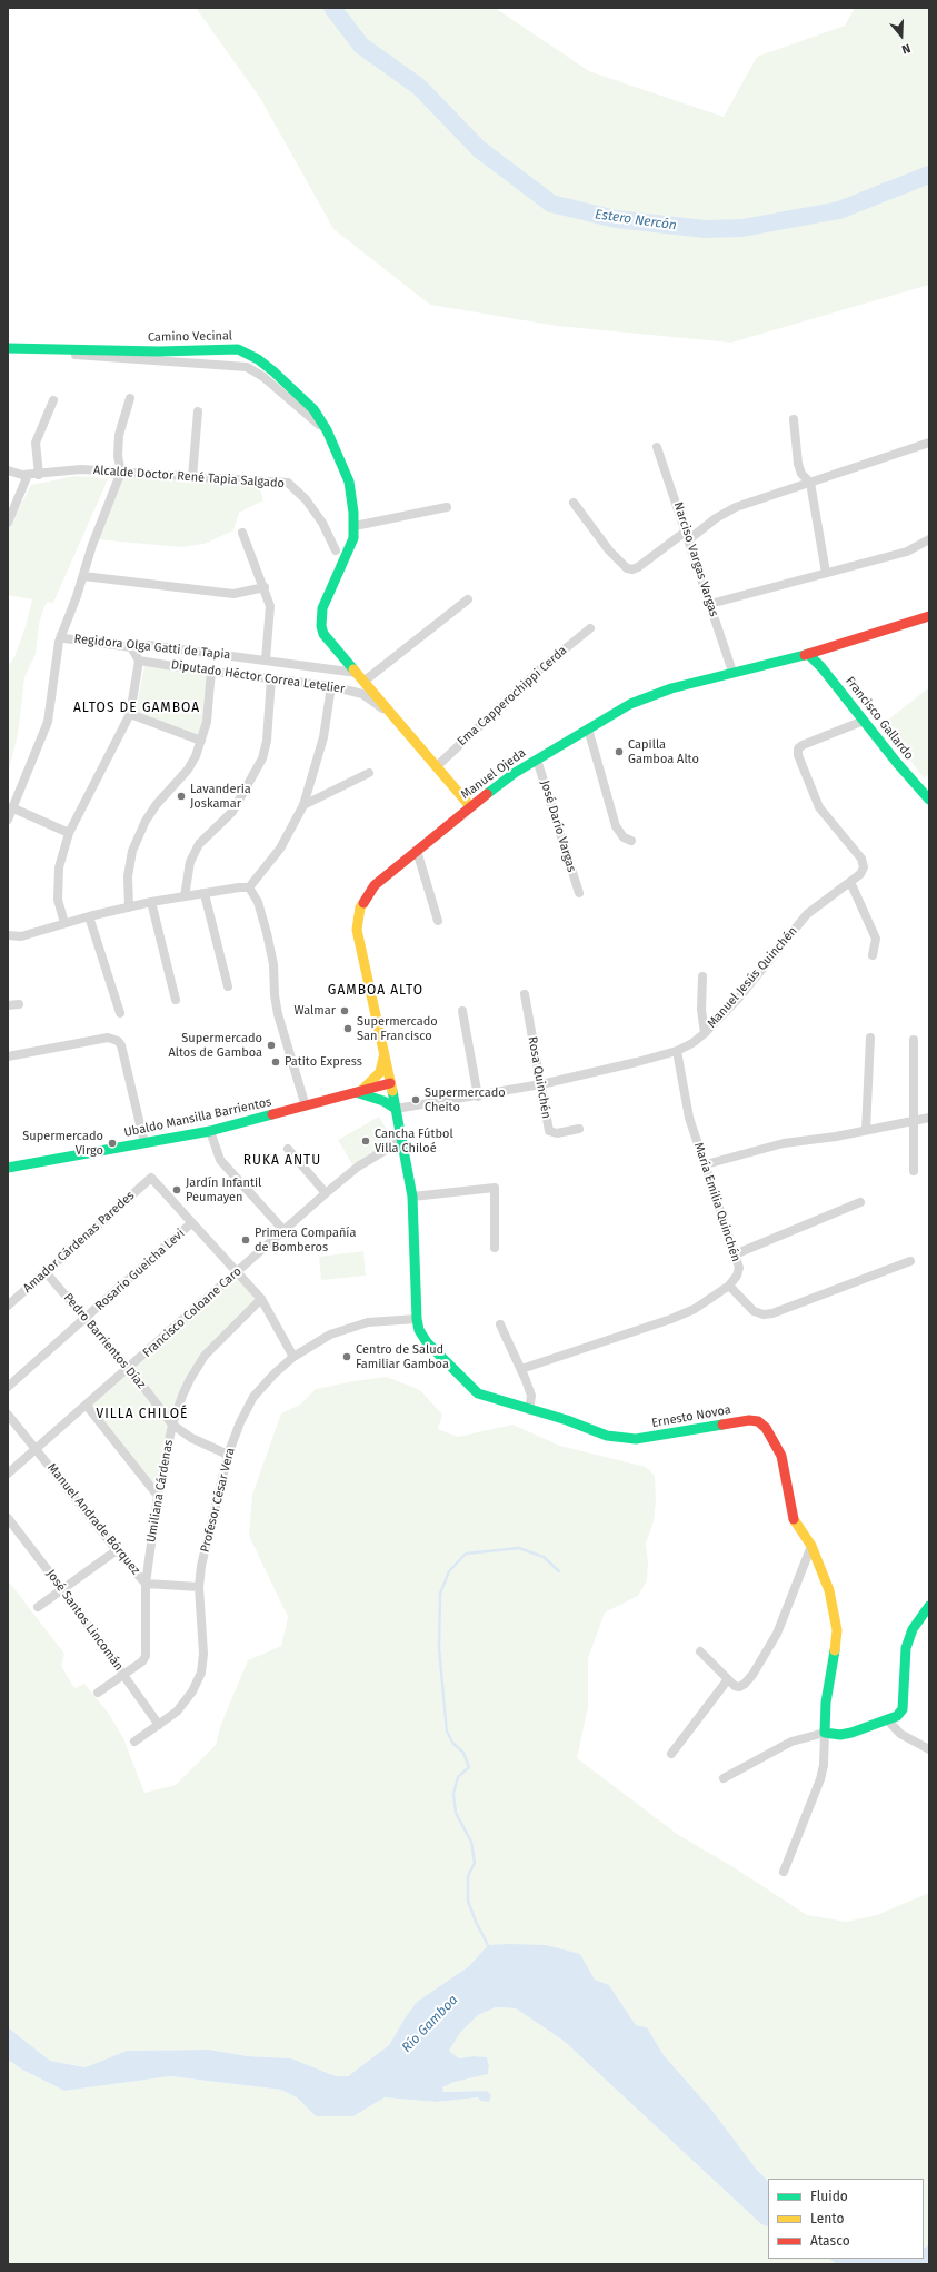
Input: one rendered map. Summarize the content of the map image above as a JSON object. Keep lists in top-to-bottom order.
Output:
{
  "streets": {
    "street": [
      "Camino Vecinal",
      "Alcalde Doctor René Tapia Salgado",
      "Narciso Vargas Vargas",
      "Regidora Olga Gatti de Tapia",
      "Diputado Héctor Correa Letelier",
      "Ema Capperochippi Cerda",
      "Francisco Gallardo",
      "Manuel Ojeda",
      "José Darío Vargas",
      "Manuel Jesús Quinchén",
      "Rosa Quinchén",
      "Ubaldo Mansilla Barrientos",
      "María Emilia Quinchén",
      "Amador Cárdenas Paredes",
      "Rosario Gueicha Levi",
      "Francisco Coloane Caro",
      "Pedro Barrientos Díaz",
      "Ernesto Novoa",
      "Umiliana Cárdenas",
      "Profesor César Vera",
      "Manuel Andrade Bórquez",
      "José Santos Lincomán"
    ]
  },
  "crossings": [
    ["Camino Vecinal", "Regidora Olga Gatti de Tapia"],
    ["Camino Vecinal", "Diputado Héctor Correa Letelier"],
    ["Camino Vecinal", "Ema Capperochippi Cerda"],
    ["Camino Vecinal", "Manuel Ojeda"],
    ["Narciso Vargas Vargas", "Manuel Ojeda"],
    ["Francisco Gallardo", "Manuel Ojeda"],
    ["Francisco Gallardo", "Manuel Jesús Quinchén"],
    ["Manuel Ojeda", "José Darío Vargas"],
    ["Manuel Ojeda", "Ernesto Novoa"],
    ["Manuel Jesús Quinchén", "Rosa Quinchén"],
    ["Manuel Jesús Quinchén", "María Emilia Quinchén"],
    ["Manuel Jesús Quinchén", "Ernesto Novoa"],
    ["Ubaldo Mansilla Barrientos", "Ernesto Novoa"],
    ["Amador Cárdenas Paredes", "Rosario Gueicha Levi"],
    ["Amador Cárdenas Paredes", "Pedro Barrientos Díaz"],
    ["Rosario Gueicha Levi", "Pedro Barrientos Díaz"],
    ["Francisco Coloane Caro", "Pedro Barrientos Díaz"],
    ["Francisco Coloane Caro", "Ernesto Novoa"],
    ["Francisco Coloane Caro", "Manuel Andrade Bórquez"],
    ["Pedro Barrientos Díaz", "Umiliana Cárdenas"],
    ["Pedro Barrientos Díaz", "Profesor César Vera"],
    ["Ernesto Novoa", "Profesor César Vera"],
    ["Umiliana Cárdenas", "Manuel Andrade Bórquez"],
    ["Umiliana Cárdenas", "José Santos Lincomán"],
    ["Profesor César Vera", "Manuel Andrade Bórquez"],
    ["Profesor César Vera", "José Santos Lincomán"]
  ],
  "districts": [
    "ALTOS DE GAMBOA",
    "GAMBOA ALTO",
    "RUKA ANTU",
    "VILLA CHILOÉ"
  ],
  "water": ["Estero Nercón", "Río Gamboa"],
  "places": [
    "Capilla Gamboa Alto",
    "Lavanderia Joskamar",
    "Walmar",
    "Supermercado San Francisco",
    "Supermercado Altos de Gamboa",
    "Patito Express",
    "Supermercado Cheito",
    "Cancha Fútbol Villa Chiloé",
    "Supermercado Virgo",
    "Jardín Infantil Peumayen",
    "Primera Compañía de Bomberos",
    "Centro de Salud Familiar Gamboa"
  ],
  "legend": ["Fluido", "Lento", "Atasco"],
  "north": "bottom"
}
